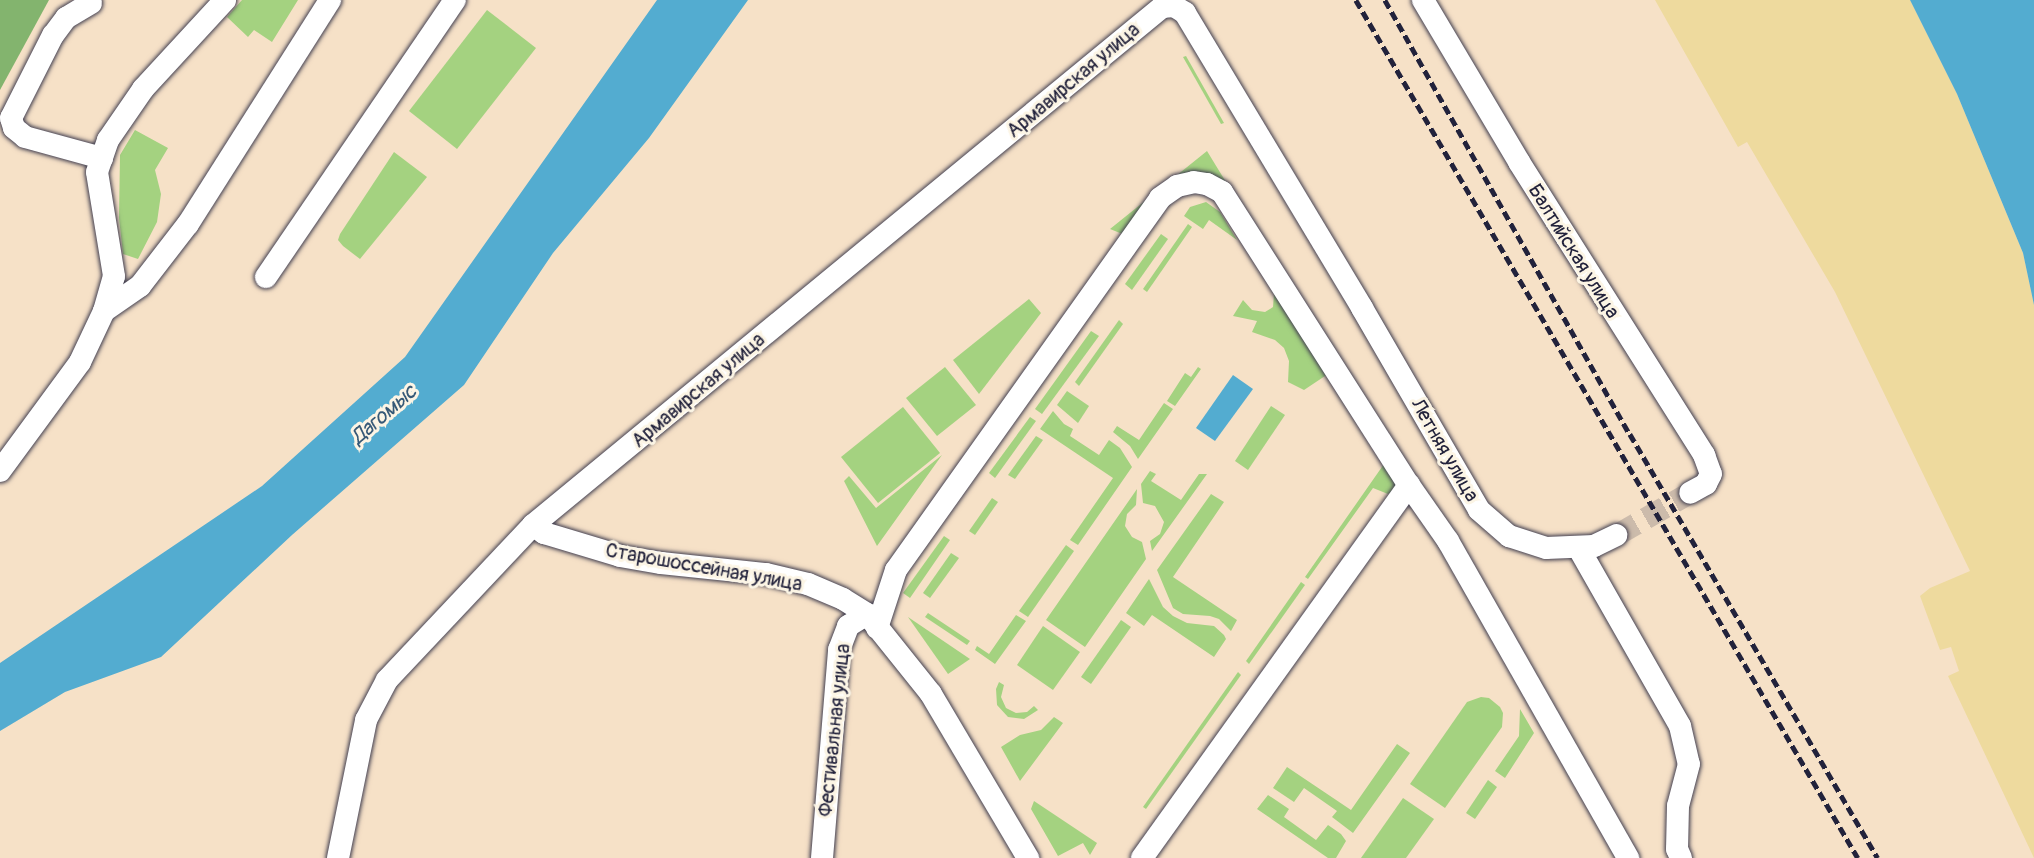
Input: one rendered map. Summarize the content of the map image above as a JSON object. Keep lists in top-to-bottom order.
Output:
{
  "streets": {
    "street": [
      "Армавирская улица",
      "Балтийская улица",
      "Летняя улица",
      "Старошоссейная улица",
      "Фестивальная улица"
    ]
  },
  "crossings": [
    ["Армавирская улица", "Летняя улица"],
    ["Армавирская улица", "Старошоссейная улица"],
    ["Старошоссейная улица", "Фестивальная улица"]
  ],
  "water": ["Дагомыс"]
}
